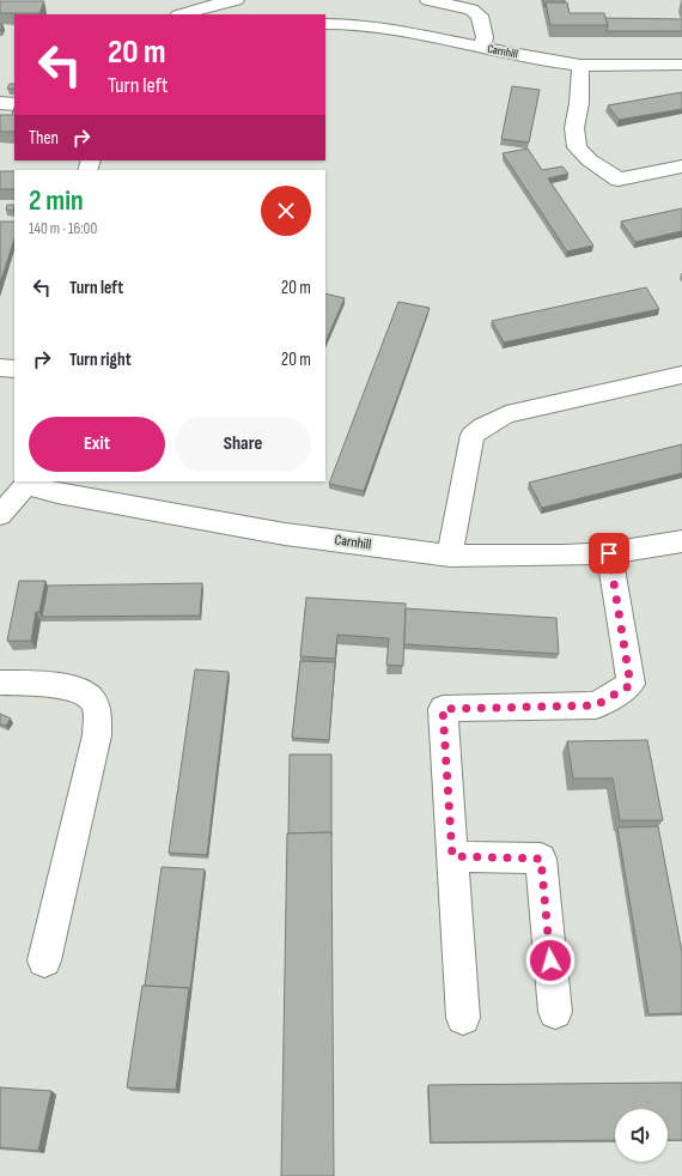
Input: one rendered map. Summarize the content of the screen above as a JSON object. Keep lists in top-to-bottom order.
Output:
{
  "streets": {
    "street": ["Carnhill"]
  },
  "page": {
    "turn": ["20 m", "Turn left"],
    "then": "Then",
    "heading": ["2 min", "140 m · 16:00"],
    "list": [
      {
        "name": "Turn left",
        "value": "20 m"
      },
      {
        "name": "Turn right",
        "value": "20 m"
      }
    ],
    "buttons": ["Exit", "Share"]
  }
}
